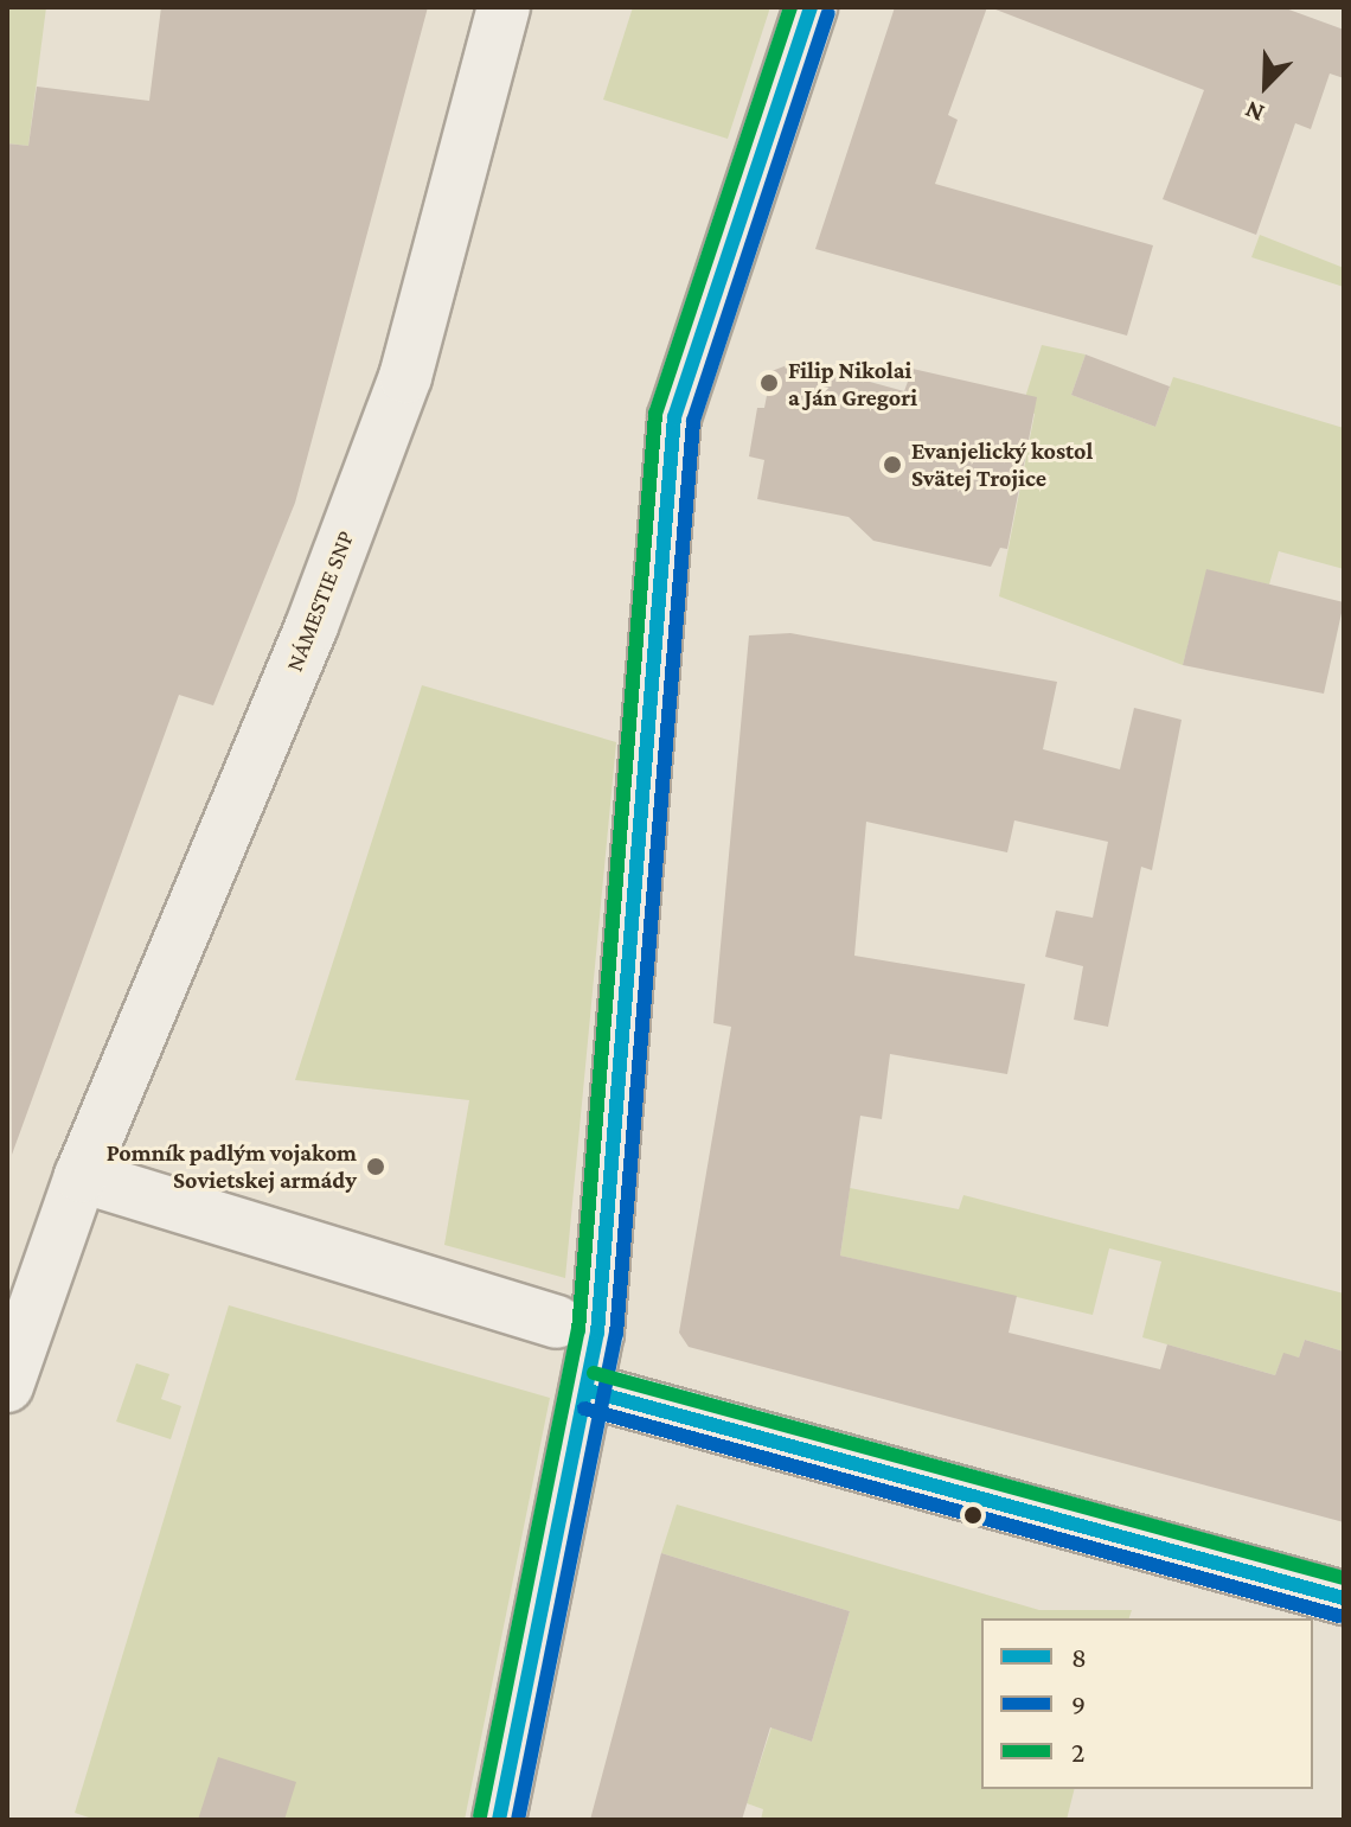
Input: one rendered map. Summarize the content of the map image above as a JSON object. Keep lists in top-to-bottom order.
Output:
{
  "streets": {
    "street": ["NÁMESTIE SNP"]
  },
  "places": ["Filip Nikolai a Ján Gregori", "Evanjelický kostol Svätej Trojice", "Pomník padlým vojakom Sovietskej armády"],
  "lines": ["transit line 8", "transit line 2", "transit line 9"],
  "legend": ["8", "9", "2"],
  "north": "bottom left"
}
